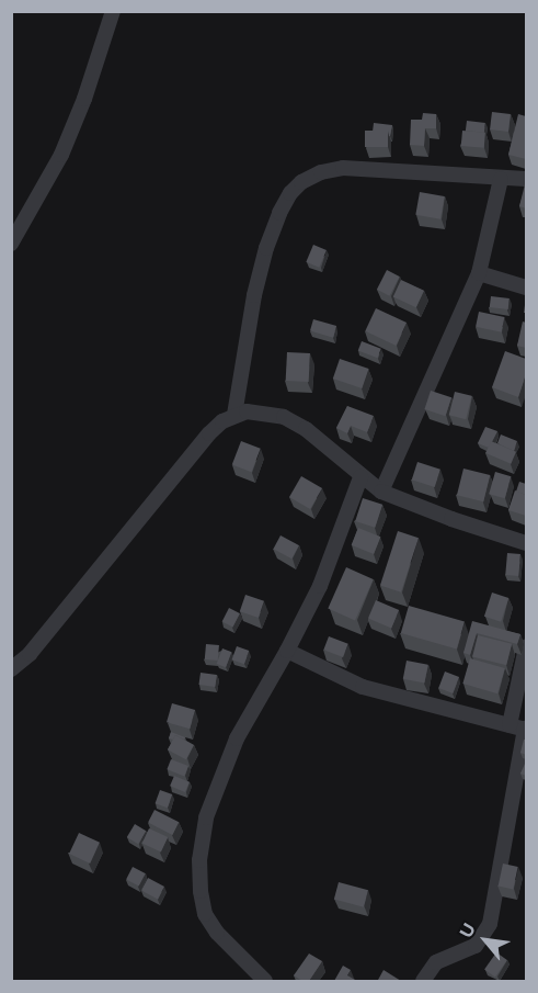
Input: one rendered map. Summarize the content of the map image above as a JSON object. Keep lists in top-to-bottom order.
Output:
{
  "north": "top left"
}
